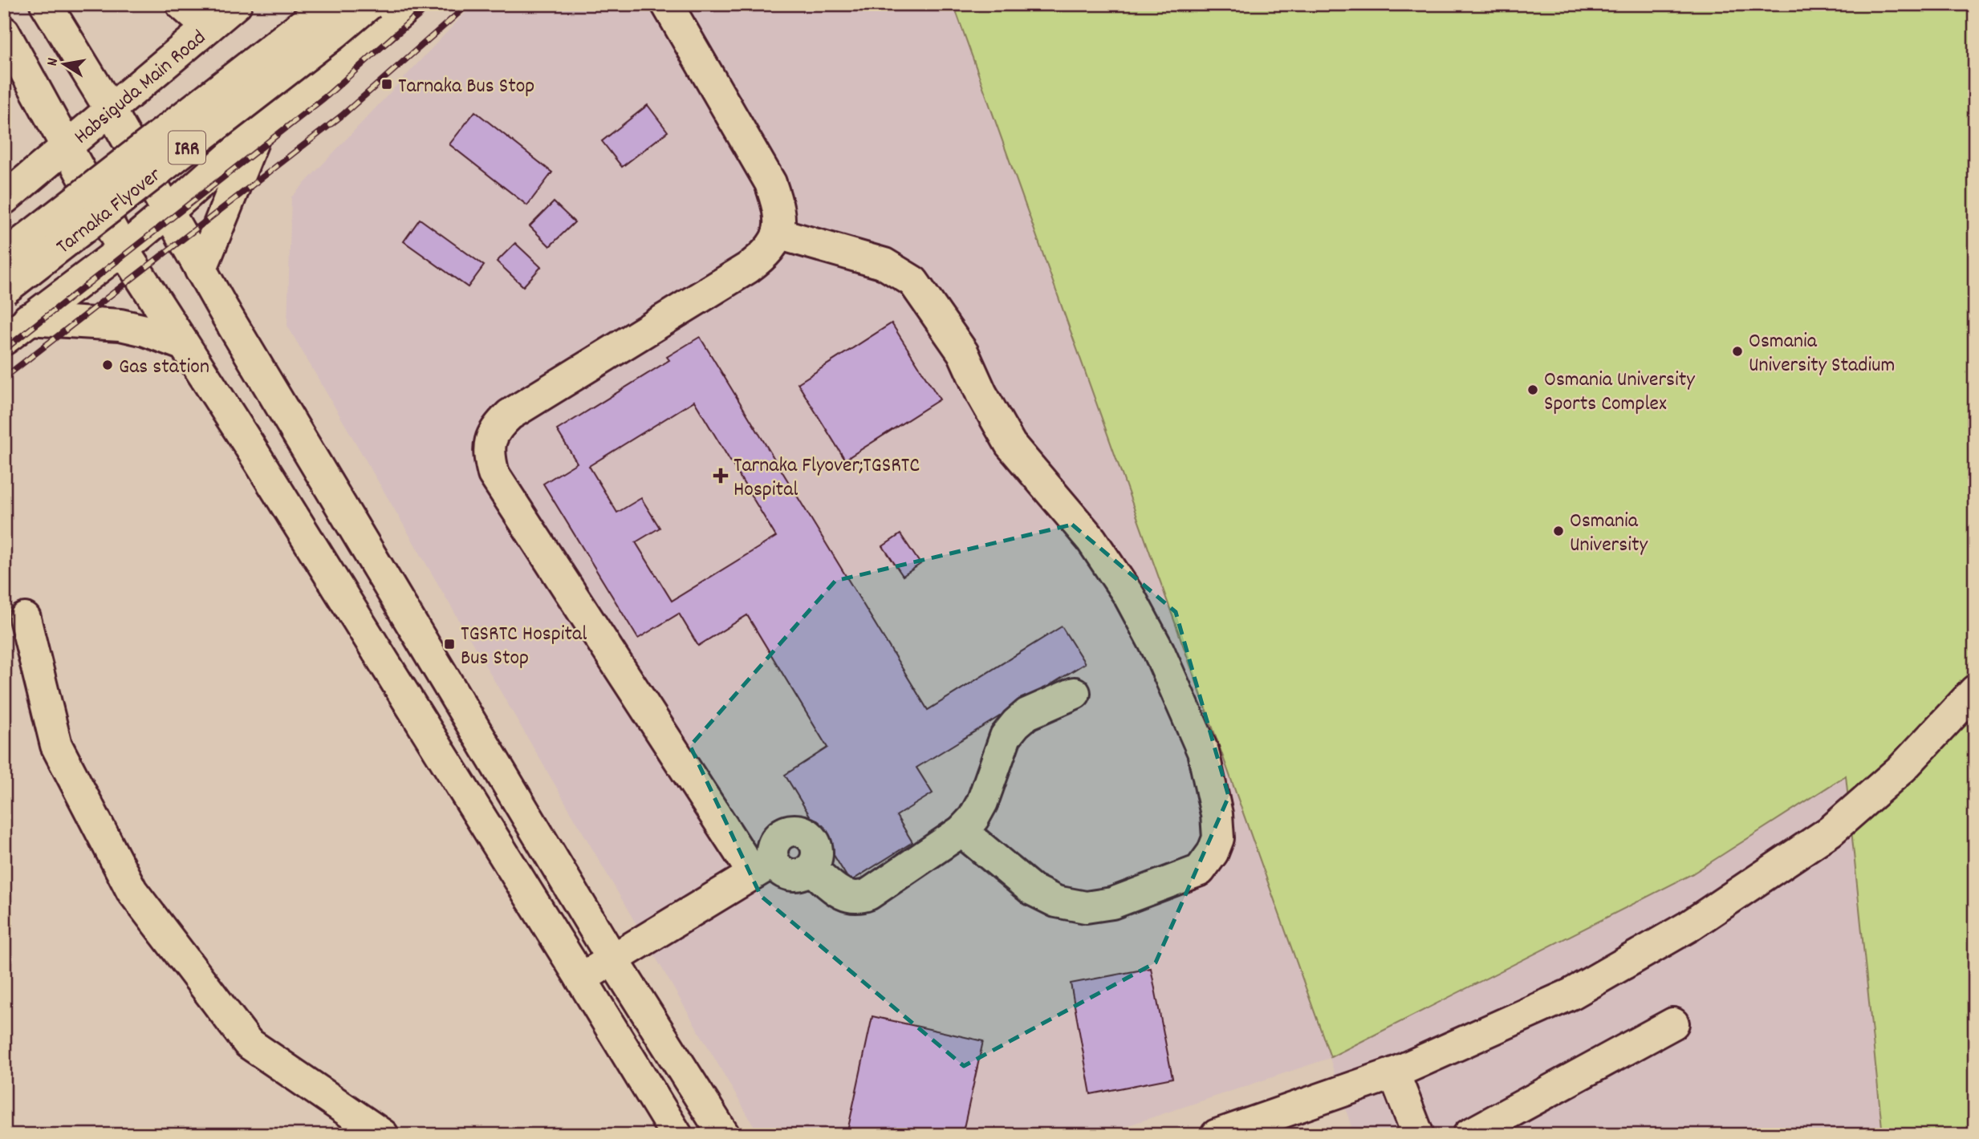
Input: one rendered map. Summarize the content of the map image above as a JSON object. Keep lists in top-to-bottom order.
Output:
{
  "streets": {
    "main road": ["Habsiguda Main Road", "IRR", "Tarnaka Flyover"]
  },
  "places": {
    "transit": ["Tarnaka Bus Stop", "TGSRTC Hospital Bus Stop"],
    "other": [
      "Osmania University Stadium",
      "Gas station",
      "Osmania University Sports Complex",
      "Osmania University"
    ],
    "health": ["Tarnaka Flyover;TGSRTC Hospital"]
  },
  "north": "left"
}
